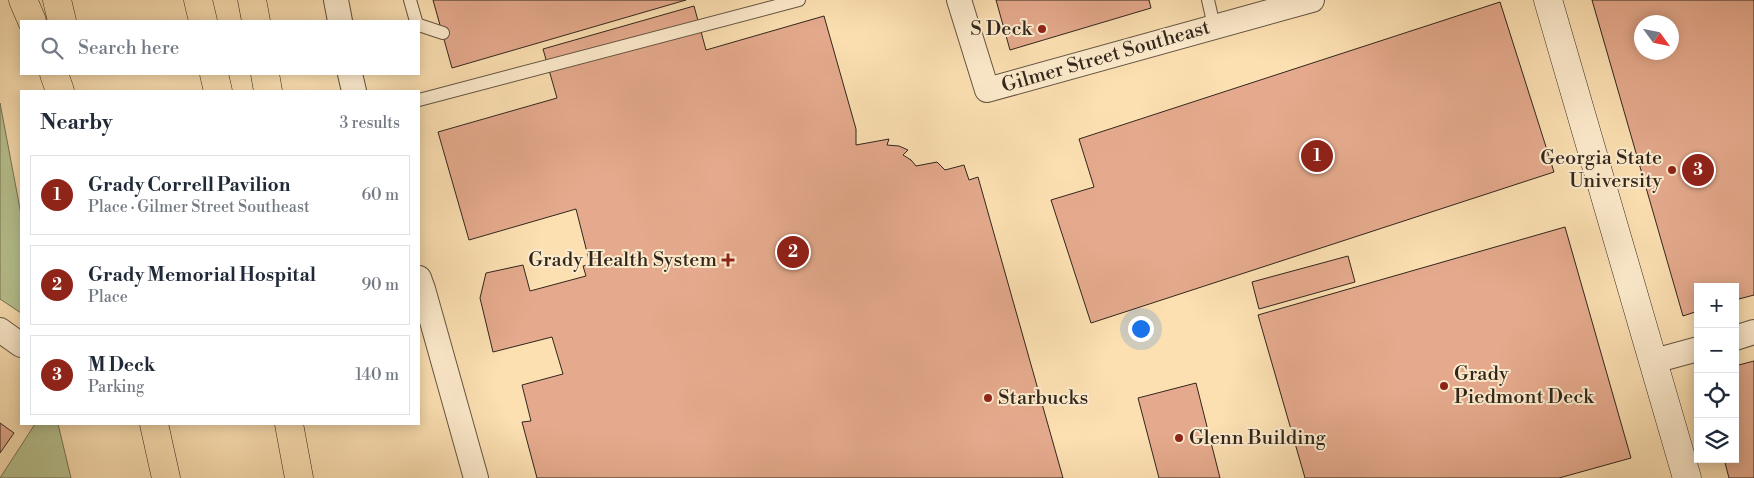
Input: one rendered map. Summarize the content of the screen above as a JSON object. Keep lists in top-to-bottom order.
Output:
{
  "streets": {
    "street": ["Gilmer Street Southeast"]
  },
  "places": {
    "other": [
      "S Deck",
      "Georgia State University",
      "Grady Piedmont Deck",
      "Starbucks",
      "Glenn Building"
    ],
    "health": ["Grady Health System"]
  },
  "north": "bottom right",
  "page": {
    "search": "Search here",
    "heading": ["Nearby", "3 results"],
    "pins": ["1", "3", "2"],
    "list": [
      {
        "mark": "1",
        "name": "Grady Correll Pavilion",
        "note": "Place · Gilmer Street Southeast",
        "value": "60 m"
      },
      {
        "mark": "2",
        "name": "Grady Memorial Hospital",
        "note": "Place",
        "value": "90 m"
      },
      {
        "mark": "3",
        "name": "M Deck",
        "note": "Parking",
        "value": "140 m"
      }
    ],
    "map_buttons": ["+", "−"]
  }
}
